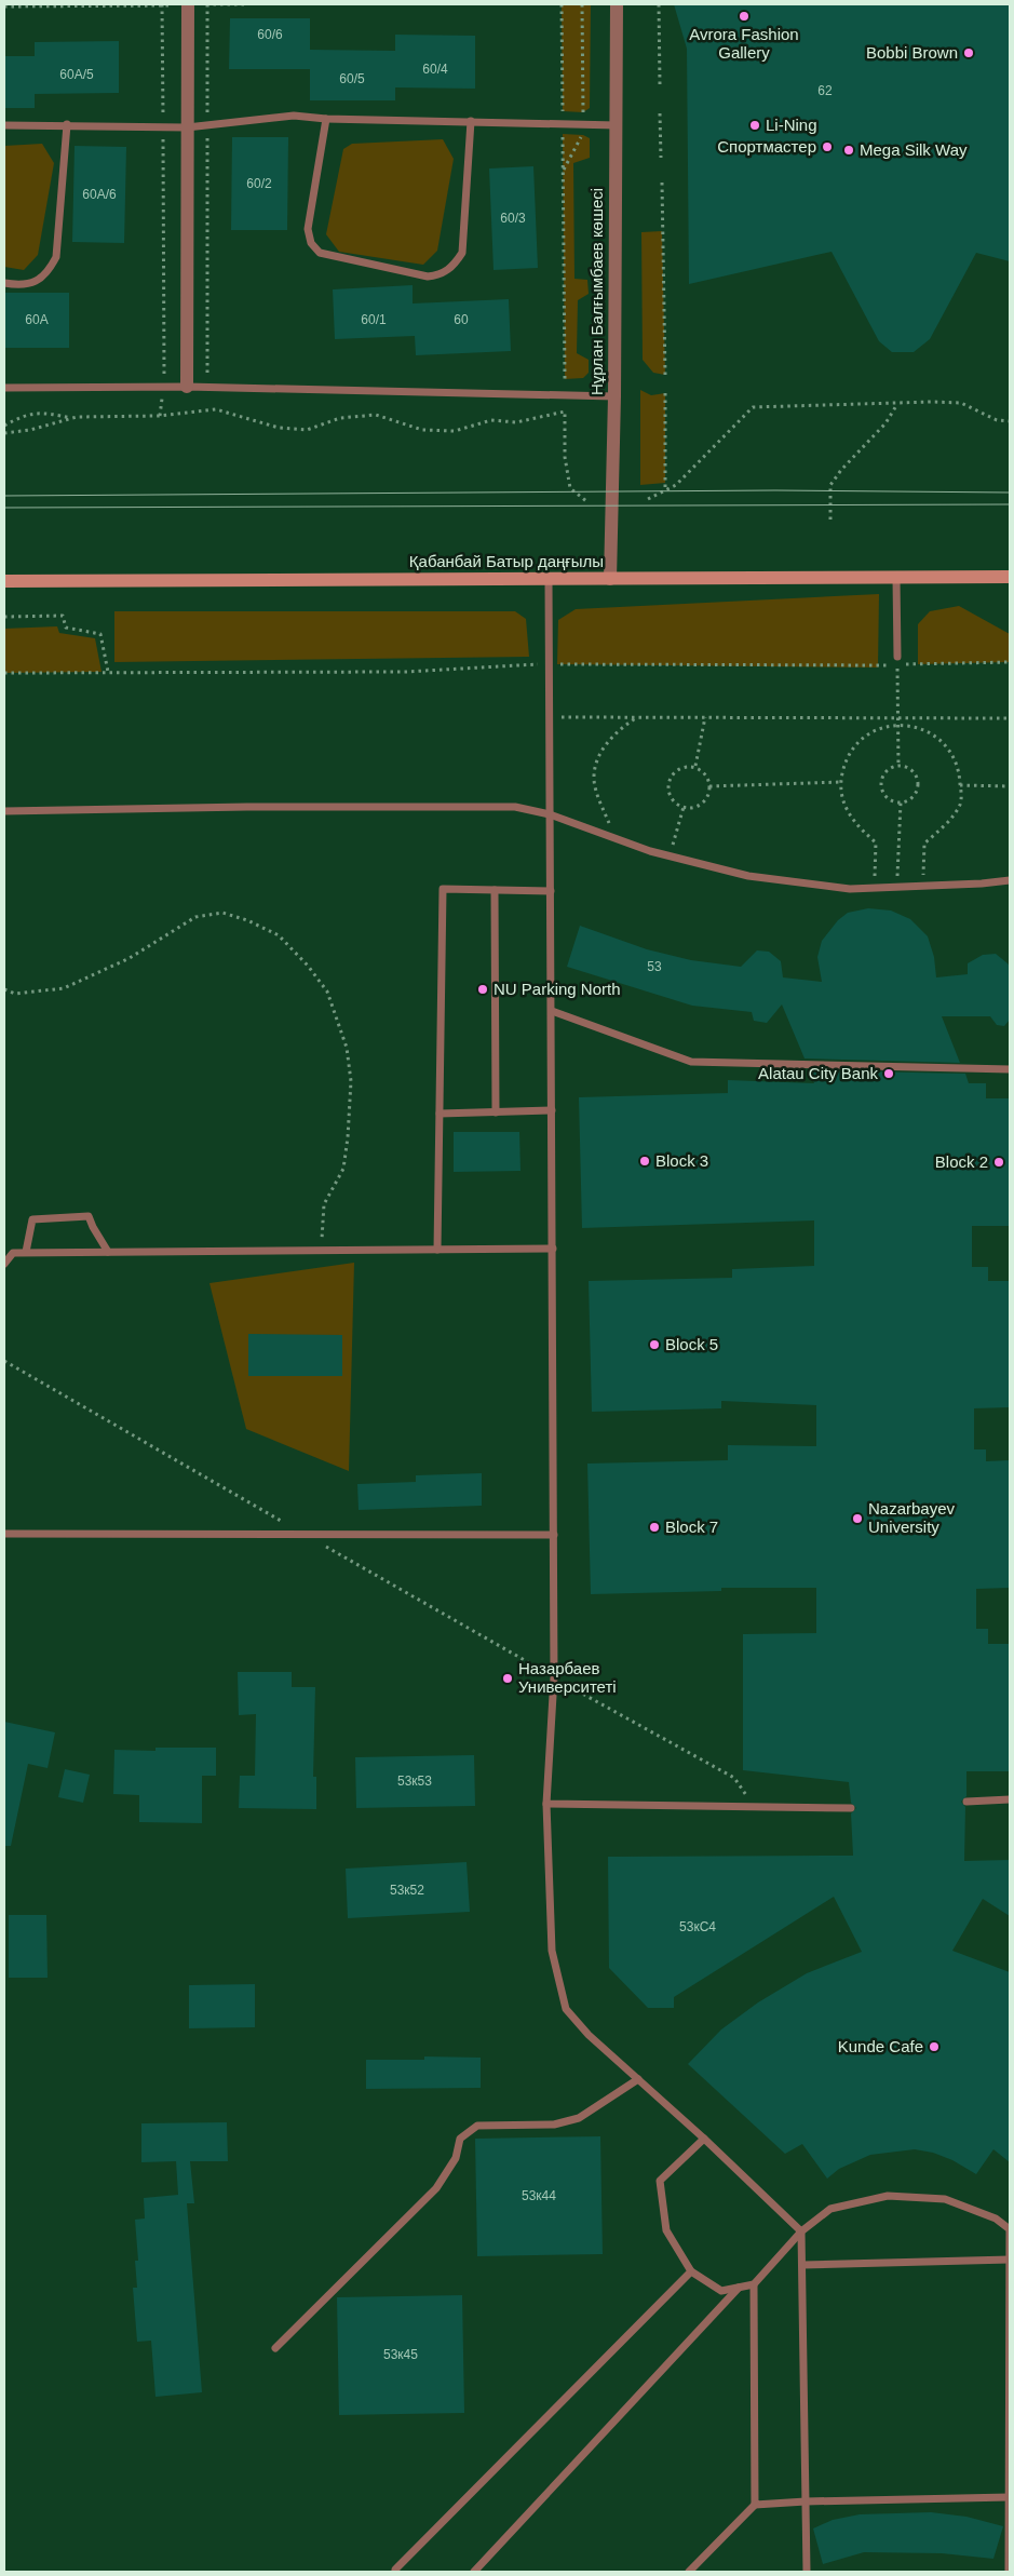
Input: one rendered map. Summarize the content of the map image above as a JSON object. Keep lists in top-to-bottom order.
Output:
{
  "streets": {
    "main road": ["Қабанбай Батыр даңғылы"],
    "street": ["Нұрлан Балғымбаев көшесі"]
  },
  "crossings": [
    ["Нұрлан Балғымбаев көшесі", "Қабанбай Батыр даңғылы"]
  ],
  "places": [
    "Avrora Fashion Gallery",
    "Bobbi Brown",
    "Li-Ning",
    "Спортмастер",
    "Mega Silk Way",
    "NU Parking North",
    "Alatau City Bank",
    "Block 3",
    "Block 2",
    "Block 5",
    "Nazarbayev University",
    "Block 7",
    "Назарбаев Университеті",
    "Kunde Cafe"
  ],
  "house_numbers": [
    "60/6",
    "60/4",
    "60А/5",
    "60/5",
    "62",
    "60/2",
    "60А/6",
    "60/3",
    "60А",
    "60/1",
    "60",
    "53",
    "53к53",
    "53к52",
    "53кС4",
    "53к44",
    "53к45"
  ]
}
